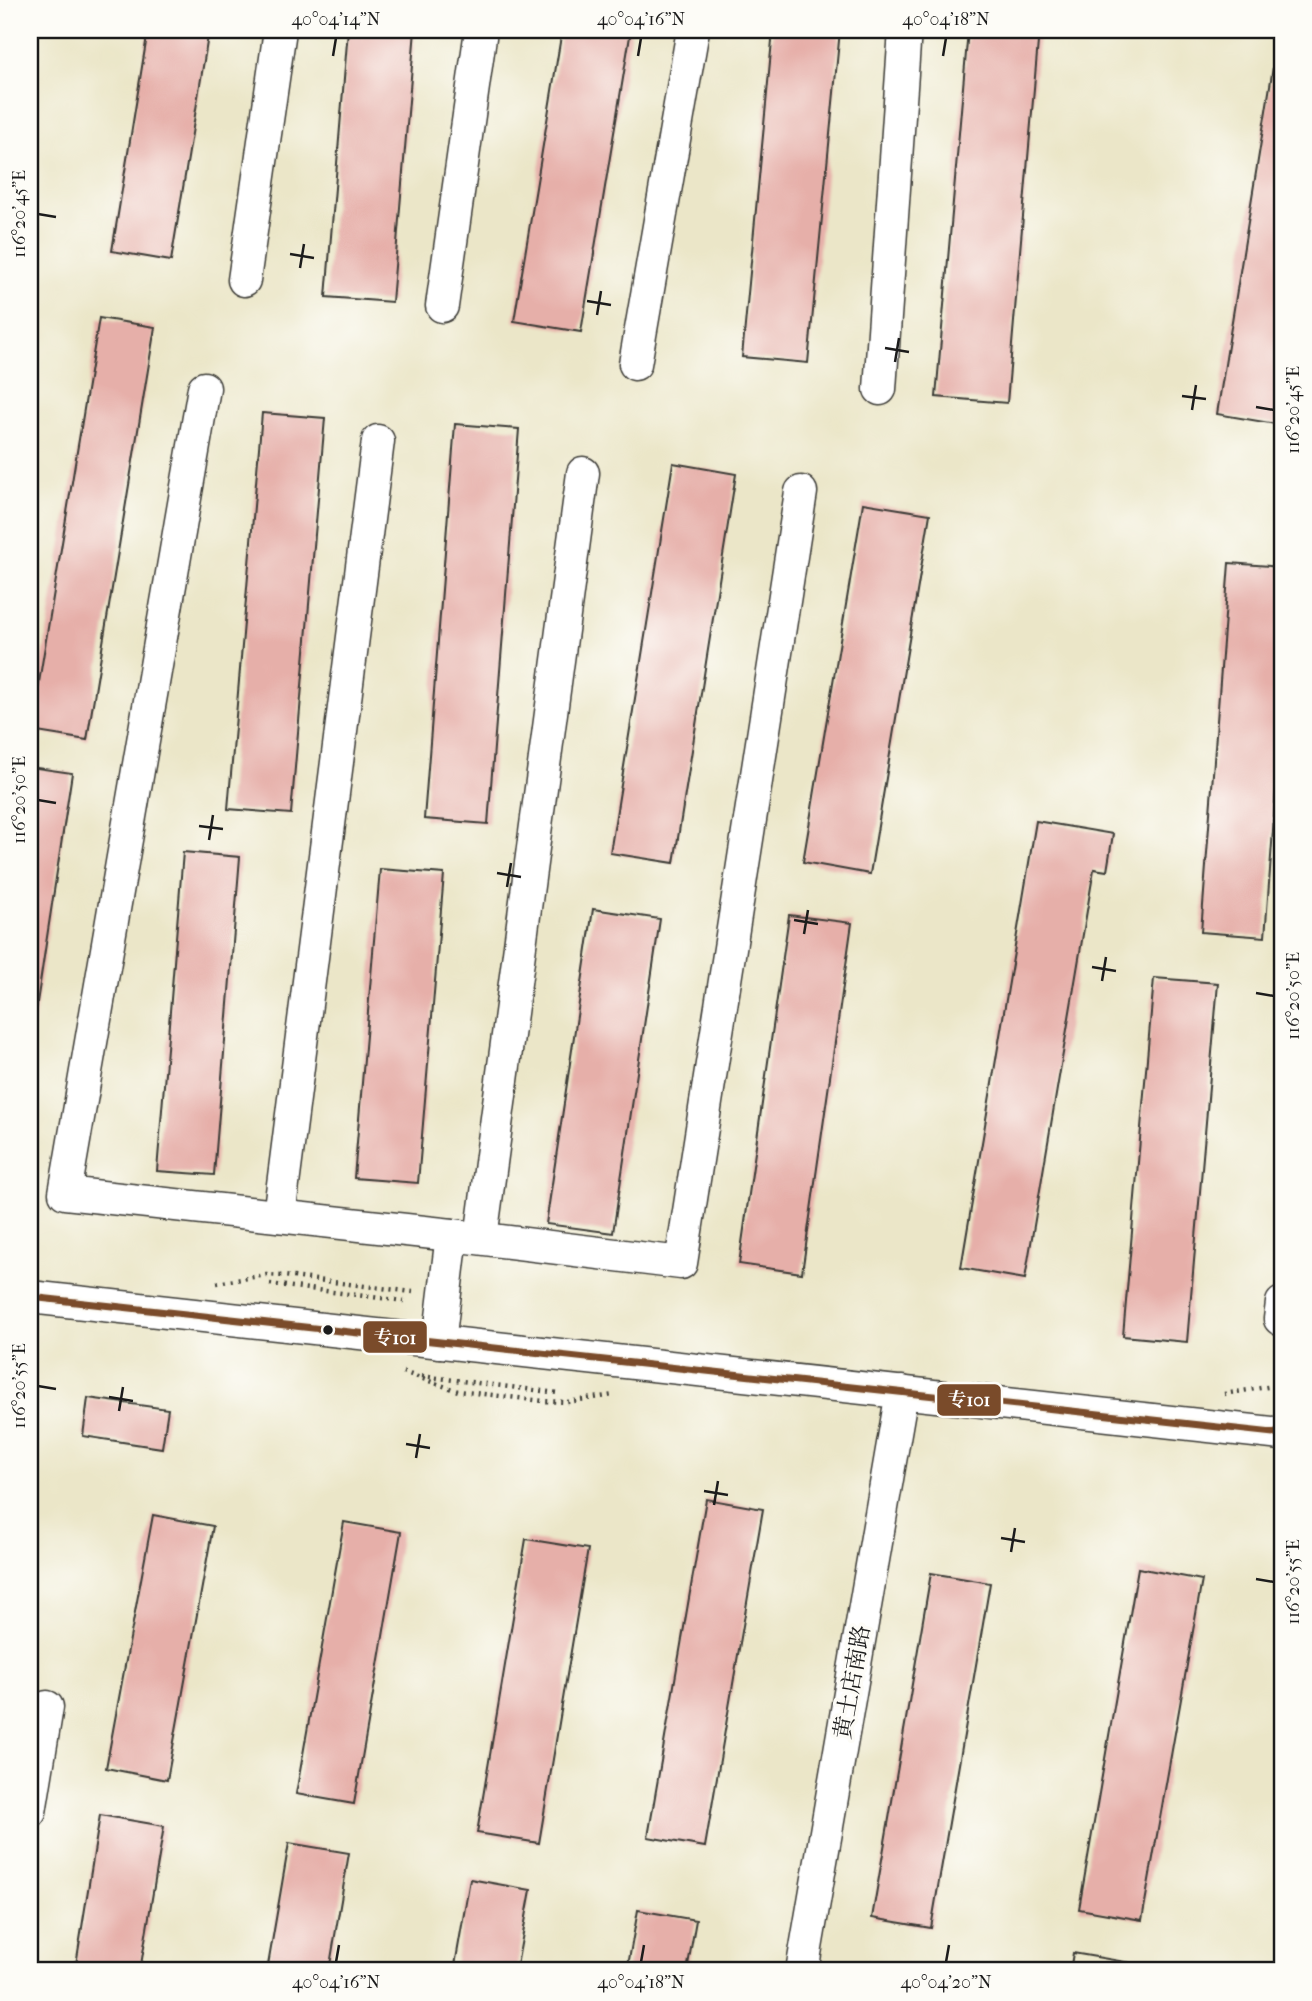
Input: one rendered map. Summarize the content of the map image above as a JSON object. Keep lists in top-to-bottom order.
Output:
{
  "streets": {
    "street": ["黄土店南路"]
  },
  "lines": ["transit line 专101"],
  "coordinates": [
    "40°04'14\"N",
    "40°04'16\"N",
    "40°04'18\"N",
    "116°20'45\"E",
    "116°20'50\"E",
    "116°20'55\"E",
    "40°04'20\"N"
  ]
}
